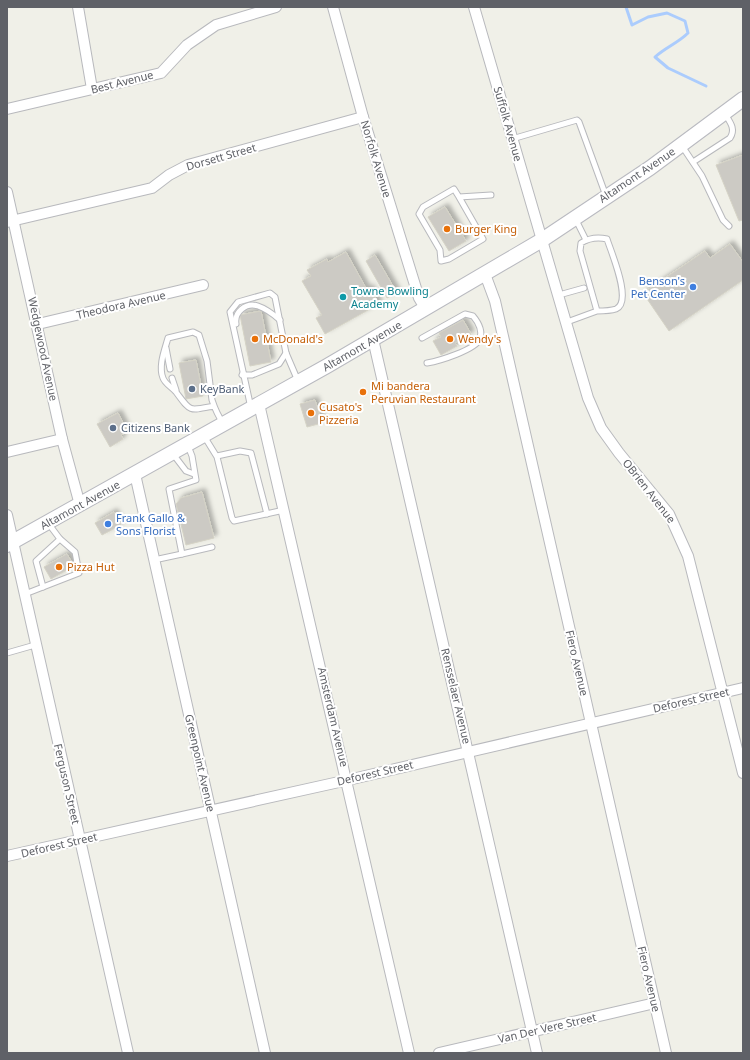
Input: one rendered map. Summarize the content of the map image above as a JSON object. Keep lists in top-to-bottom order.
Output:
{
  "streets": {
    "main road": ["Altamont Avenue"],
    "street": [
      "Best Avenue",
      "Suffolk Avenue",
      "Dorsett Street",
      "Norfolk Avenue",
      "Theodora Avenue",
      "Wedgewood Avenue",
      "OBrien Avenue",
      "Fiero Avenue",
      "Rensselaer Avenue",
      "Deforest Street",
      "Amsterdam Avenue",
      "Greenpoint Avenue",
      "Ferguson Street",
      "Van Der Vere Street"
    ]
  },
  "crossings": [
    ["Suffolk Avenue", "Altamont Avenue"],
    ["Suffolk Avenue", "OBrien Avenue"],
    ["Dorsett Street", "Norfolk Avenue"],
    ["Dorsett Street", "Wedgewood Avenue"],
    ["Norfolk Avenue", "Altamont Avenue"],
    ["Altamont Avenue", "Wedgewood Avenue"],
    ["Altamont Avenue", "OBrien Avenue"],
    ["Altamont Avenue", "Fiero Avenue"],
    ["Altamont Avenue", "Rensselaer Avenue"],
    ["Altamont Avenue", "Amsterdam Avenue"],
    ["Altamont Avenue", "Greenpoint Avenue"],
    ["Altamont Avenue", "Ferguson Street"],
    ["Theodora Avenue", "Wedgewood Avenue"],
    ["OBrien Avenue", "Deforest Street"],
    ["Fiero Avenue", "Deforest Street"],
    ["Fiero Avenue", "Van Der Vere Street"],
    ["Rensselaer Avenue", "Deforest Street"],
    ["Rensselaer Avenue", "Van Der Vere Street"],
    ["Deforest Street", "Amsterdam Avenue"],
    ["Deforest Street", "Greenpoint Avenue"],
    ["Deforest Street", "Ferguson Street"]
  ],
  "places": [
    "Burger King",
    "Benson's Pet Center",
    "Towne Bowling Academy",
    "McDonald's",
    "Wendy's",
    "KeyBank",
    "Mi bandera Peruvian Restaurant",
    "Cusato's Pizzeria",
    "Citizens Bank",
    "Frank Gallo & Sons Florist",
    "Pizza Hut"
  ]
}
